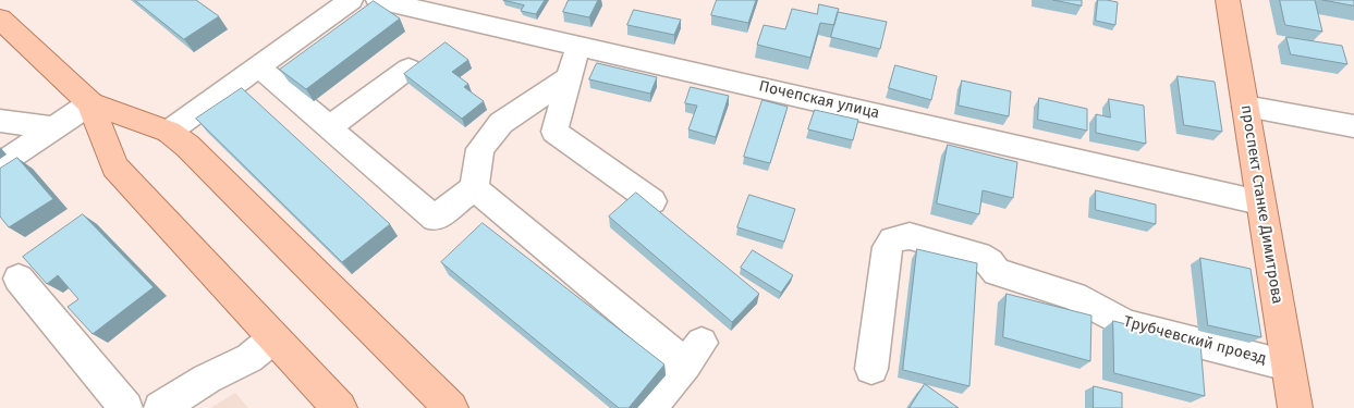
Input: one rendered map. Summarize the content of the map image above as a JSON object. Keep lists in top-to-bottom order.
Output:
{
  "streets": {
    "main road": ["проспект Станке Димитрова"],
    "street": ["Почепская улица", "Трубчевский проезд"]
  },
  "crossings": [
    ["Почепская улица", "проспект Станке Димитрова"],
    ["проспект Станке Димитрова", "Трубчевский проезд"]
  ]
}
